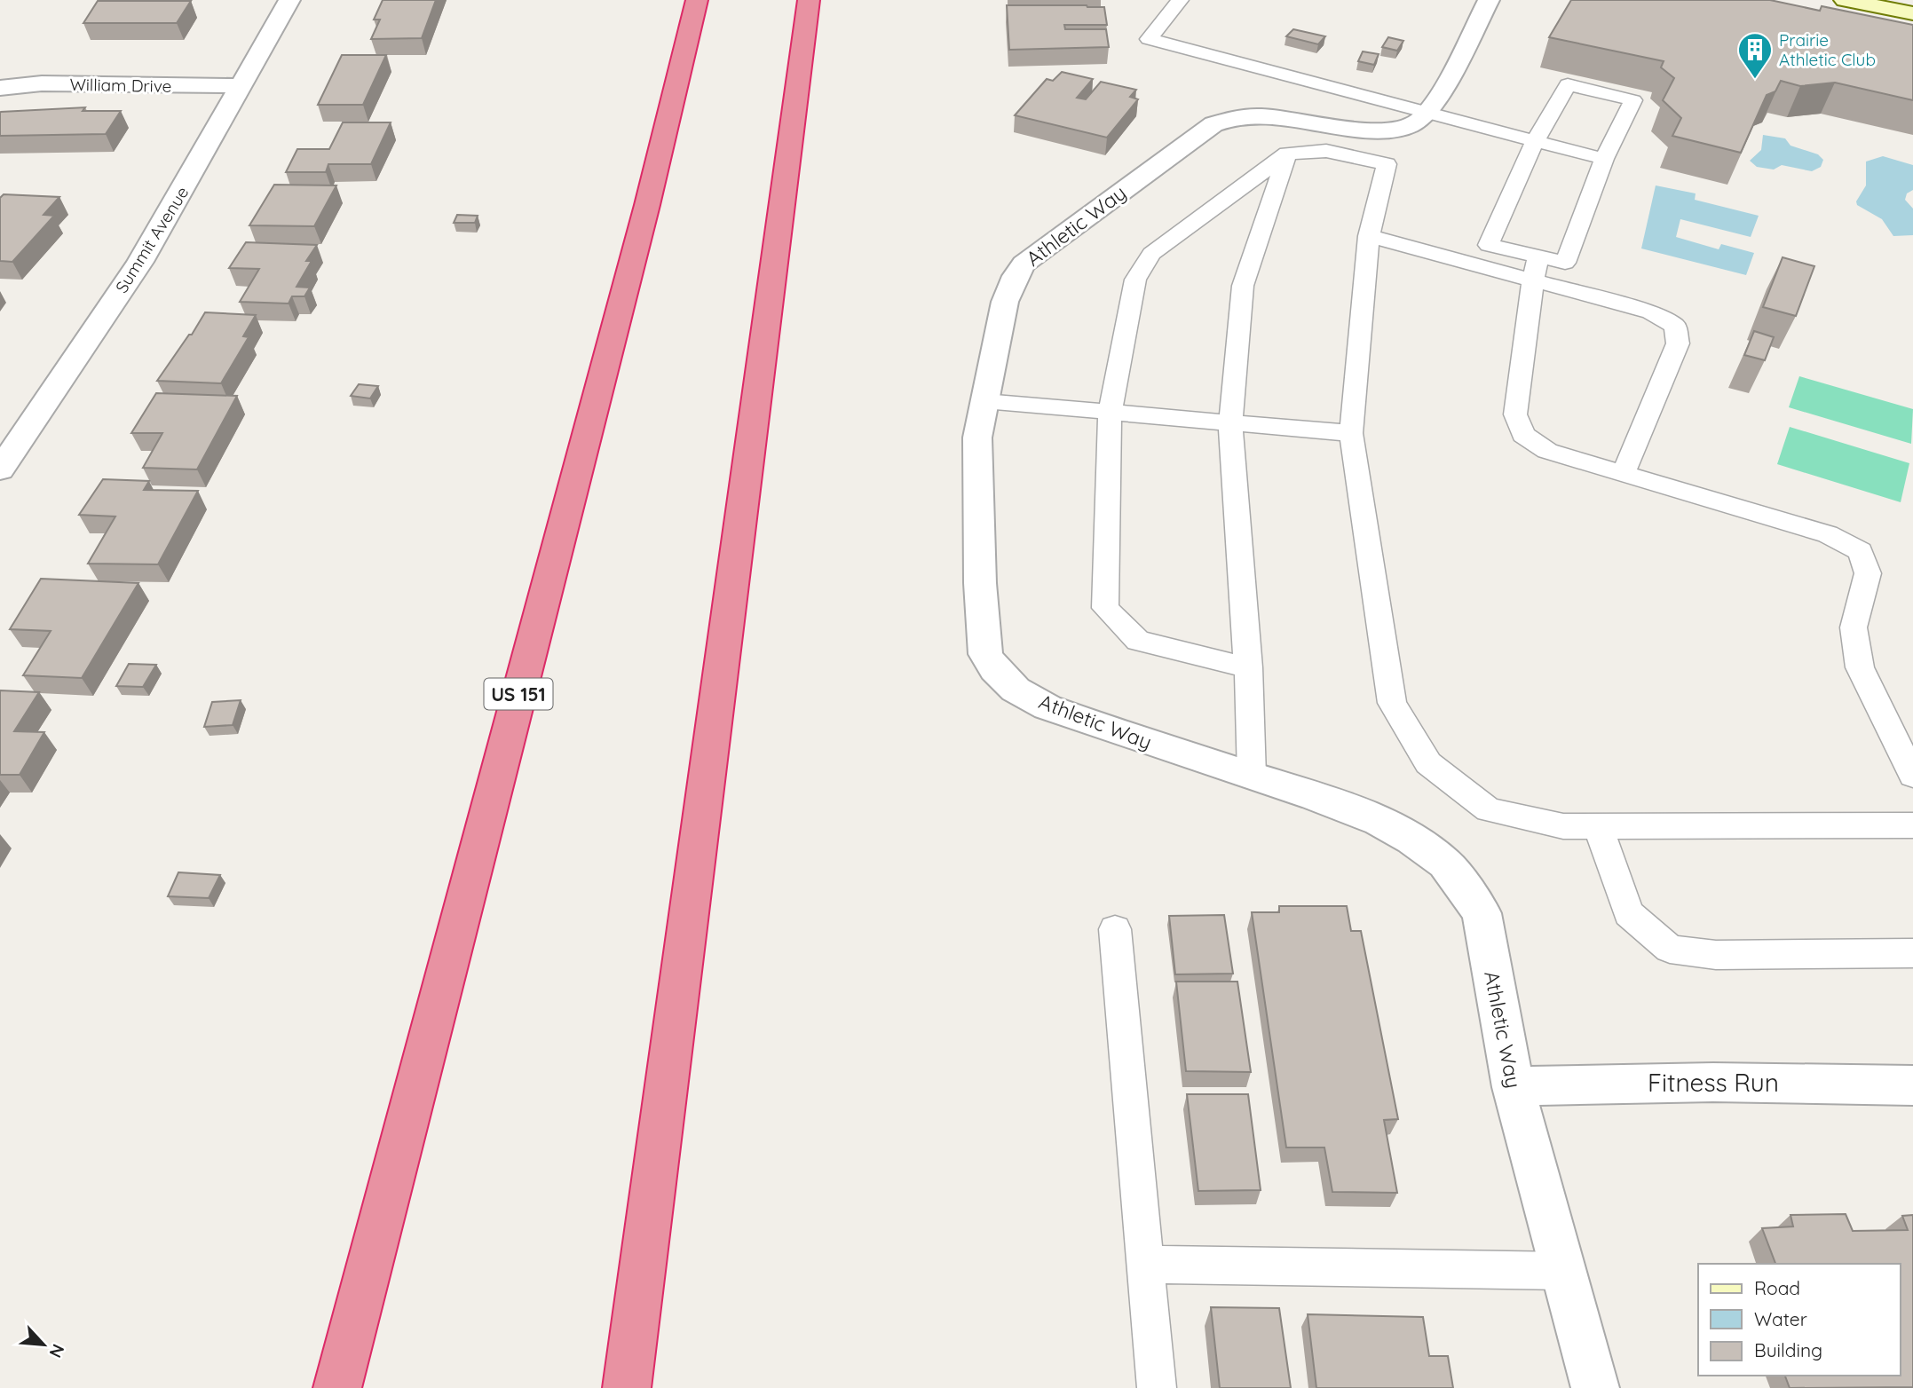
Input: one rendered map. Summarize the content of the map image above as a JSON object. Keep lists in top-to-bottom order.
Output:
{
  "streets": {
    "highway": ["US 151"],
    "street": [
      "William Drive",
      "Athletic Way",
      "Summit Avenue",
      "Fitness Run"
    ]
  },
  "crossings": [
    ["William Drive", "Summit Avenue"],
    ["Athletic Way", "Fitness Run"]
  ],
  "places": {
    "building": ["Prairie Athletic Club"]
  },
  "legend": ["Road", "Water", "Building"],
  "north": "bottom right"
}
